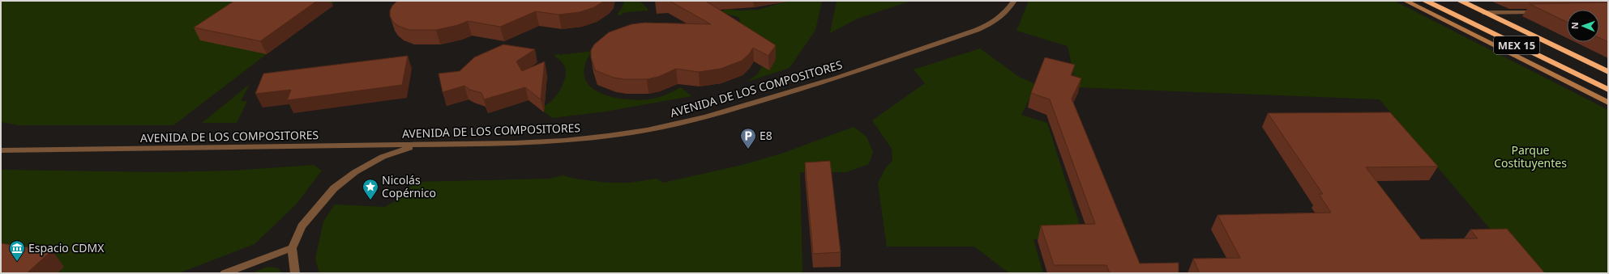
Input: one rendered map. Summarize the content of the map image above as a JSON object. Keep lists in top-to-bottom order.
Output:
{
  "streets": {
    "highway": ["MEX 15"],
    "street": ["AVENIDA DE LOS COMPOSITORES"]
  },
  "parks": ["Parque Costituyentes"],
  "places": {
    "parking": ["E8"],
    "place": ["Nicolás Copérnico"],
    "museum": ["Espacio CDMX"]
  },
  "north": "left"
}
